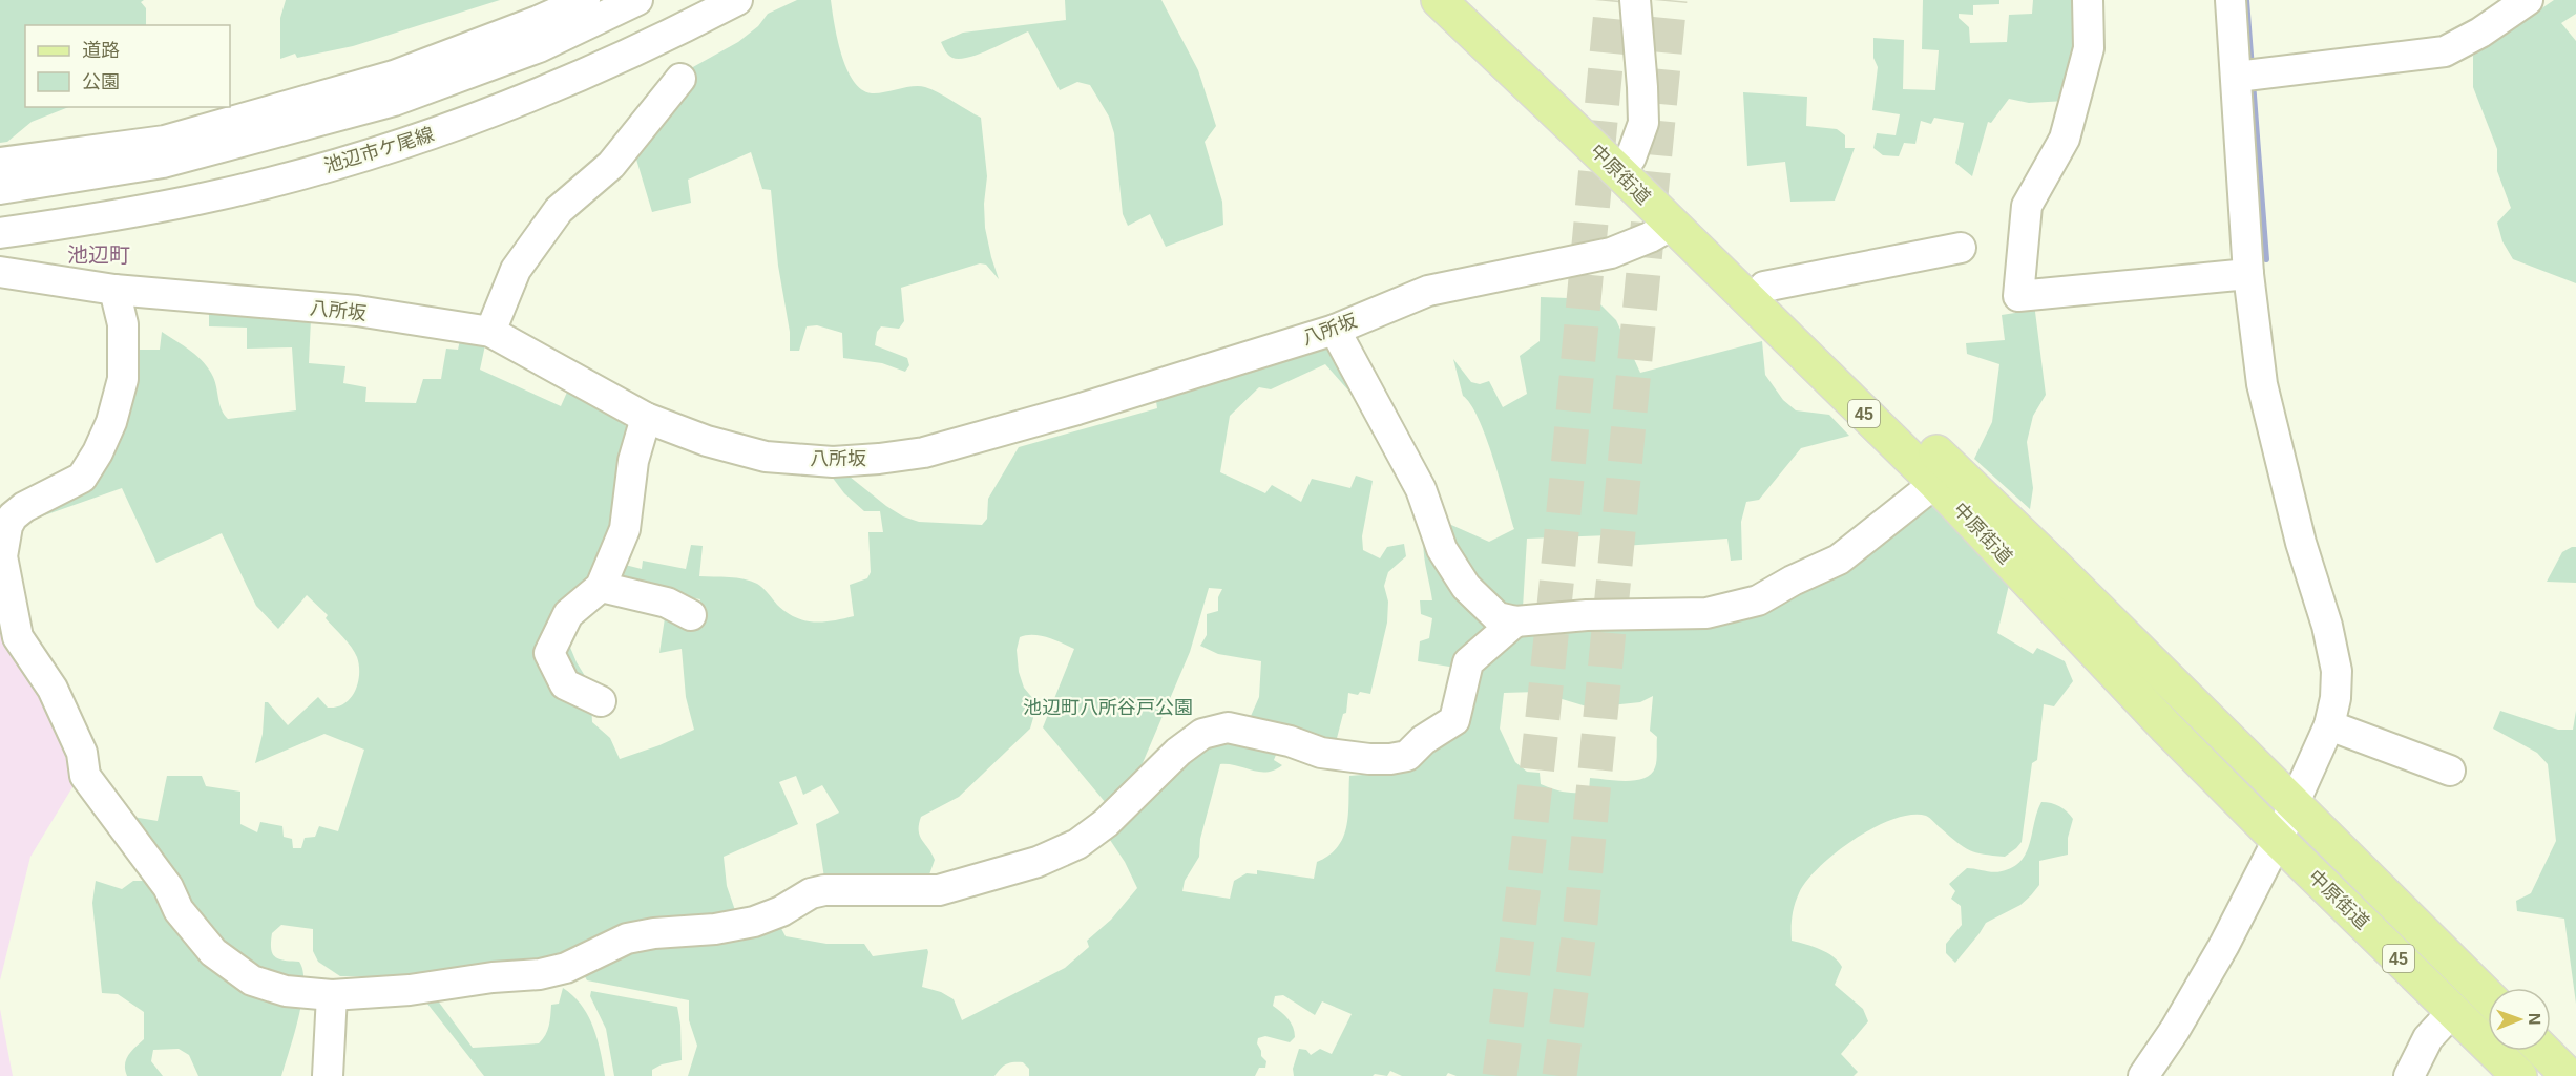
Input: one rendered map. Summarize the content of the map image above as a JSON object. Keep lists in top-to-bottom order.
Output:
{
  "streets": {
    "main road": ["中原街道", "45"],
    "street": ["池辺市ケ尾線", "八所坂"]
  },
  "crossings": [
    ["中原街道", "八所坂"]
  ],
  "districts": ["池辺町"],
  "parks": ["池辺町八所谷戸公園"],
  "legend": ["道路", "公園"],
  "north": "right"
}
